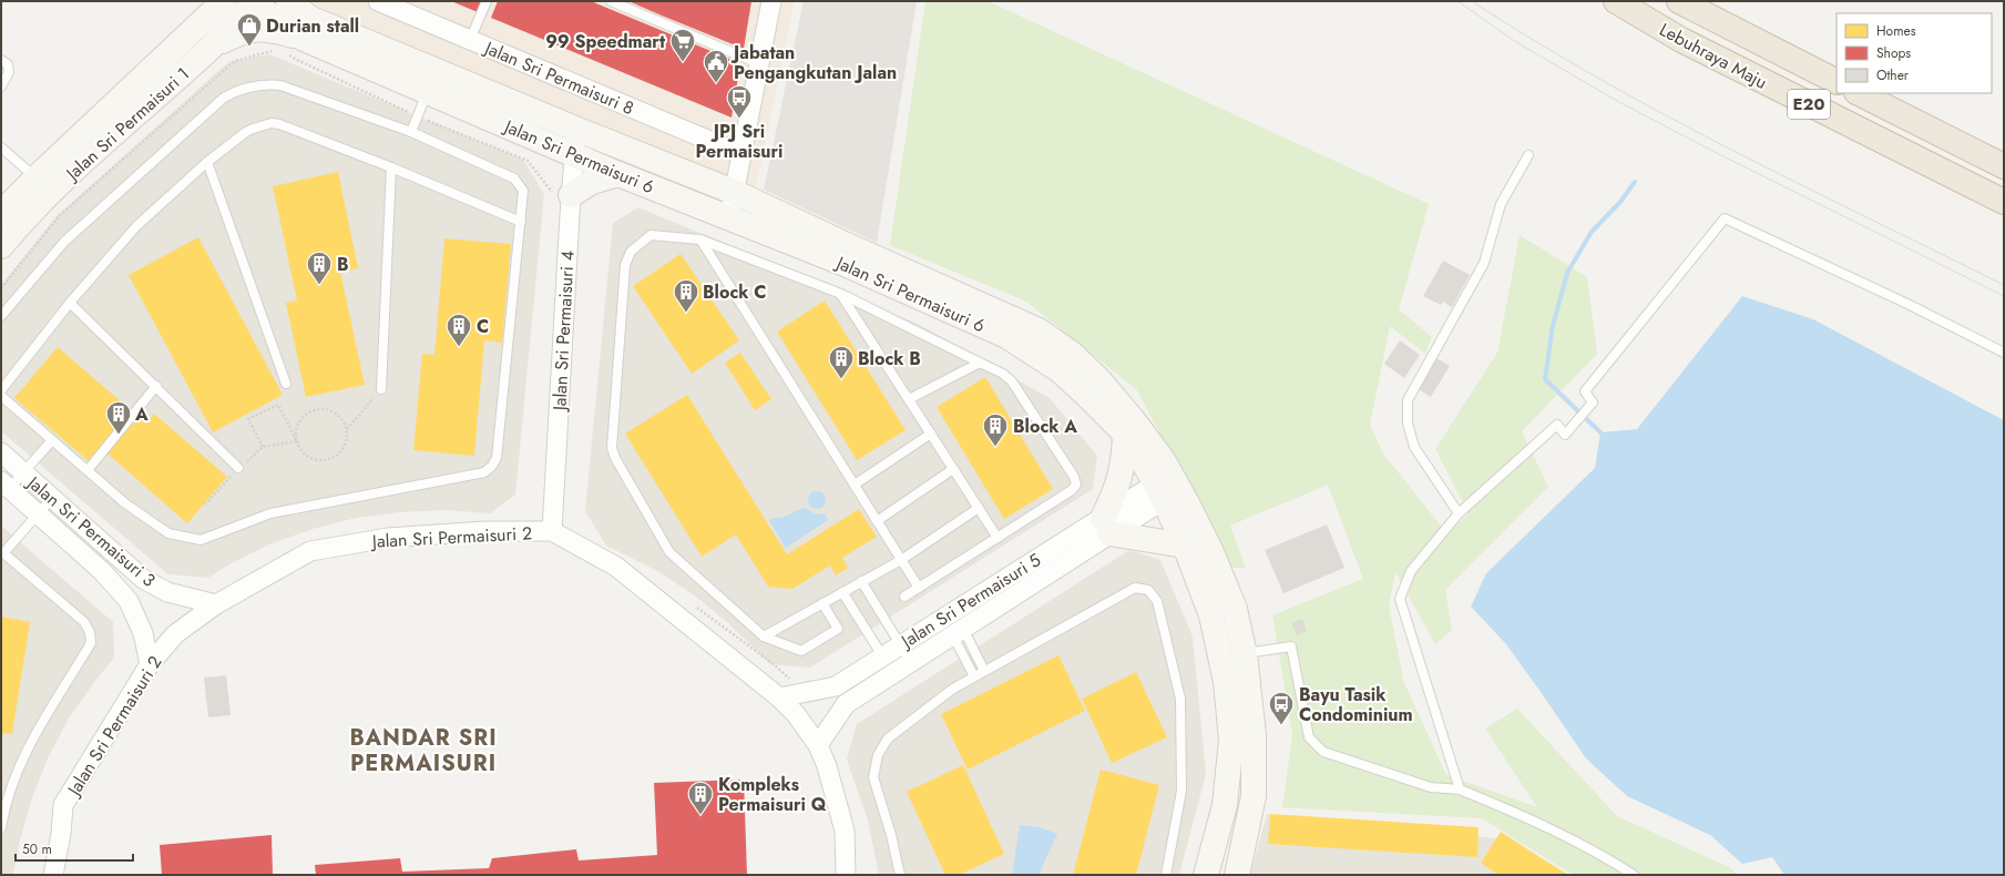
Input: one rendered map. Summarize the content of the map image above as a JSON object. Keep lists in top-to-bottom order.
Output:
{
  "streets": {
    "highway": ["Lebuhraya Maju", "E20"],
    "street": [
      "Jalan Sri Permaisuri 8",
      "Jalan Sri Permaisuri 1",
      "Jalan Sri Permaisuri 6",
      "Jalan Sri Permaisuri 4",
      "Jalan Sri Permaisuri 3",
      "Jalan Sri Permaisuri 2",
      "Jalan Sri Permaisuri 5"
    ]
  },
  "crossings": [
    ["Jalan Sri Permaisuri 1", "Jalan Sri Permaisuri 6"],
    ["Jalan Sri Permaisuri 6", "Jalan Sri Permaisuri 4"],
    ["Jalan Sri Permaisuri 6", "Jalan Sri Permaisuri 5"],
    ["Jalan Sri Permaisuri 4", "Jalan Sri Permaisuri 2"],
    ["Jalan Sri Permaisuri 3", "Jalan Sri Permaisuri 2"],
    ["Jalan Sri Permaisuri 2", "Jalan Sri Permaisuri 5"]
  ],
  "districts": ["BANDAR SRI PERMAISURI"],
  "places": {
    "shop": ["Durian stall"],
    "supermarket": ["99 Speedmart"],
    "public building": ["Jabatan Pengangkutan Jalan"],
    "bus stop": ["JPJ Sri Permaisuri", "Bayu Tasik Condominium"],
    "building": [
      "B",
      "Block C",
      "C",
      "Block B",
      "A",
      "Block A",
      "Kompleks Permaisuri Q"
    ]
  },
  "legend": ["Homes", "Shops", "Other"],
  "scale_bar": "50 m"
}
